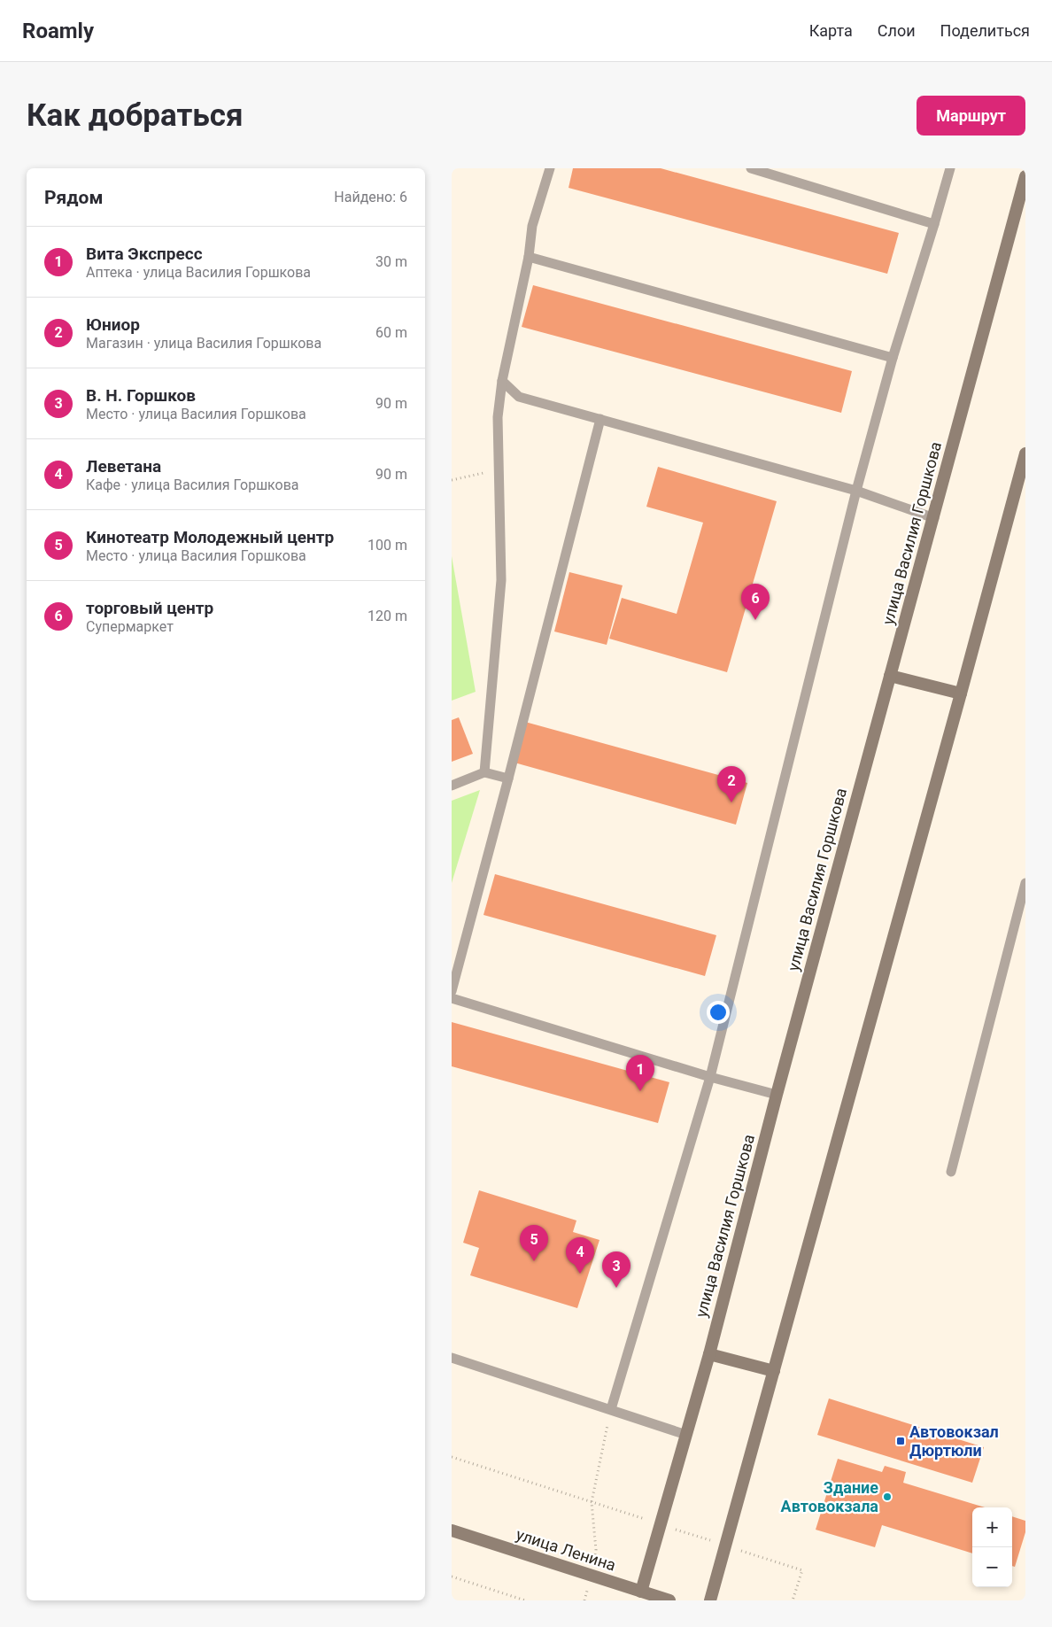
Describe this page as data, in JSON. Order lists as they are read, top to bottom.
{
  "streets": {
    "main road": ["улица Василия Горшкова", "улица Ленина"]
  },
  "crossings": [
    ["улица Василия Горшкова", "улица Ленина"]
  ],
  "places": {
    "transit": ["Автовокзал Дюртюли"],
    "other": ["Здание Автовокзала"]
  },
  "page": {
    "header": "Roamly",
    "nav": ["Карта", "Слои", "Поделиться"],
    "buttons": "Маршрут",
    "title": "Как добраться",
    "heading": ["Рядом", "Найдено: 6"],
    "list": [
      {
        "mark": "1",
        "name": "Вита Экспресс",
        "note": "Аптека · улица Василия Горшкова",
        "value": "30 m"
      },
      {
        "mark": "2",
        "name": "Юниор",
        "note": "Магазин · улица Василия Горшкова",
        "value": "60 m"
      },
      {
        "mark": "3",
        "name": "В. Н. Горшков",
        "note": "Место · улица Василия Горшкова",
        "value": "90 m"
      },
      {
        "mark": "4",
        "name": "Леветана",
        "note": "Кафе · улица Василия Горшкова",
        "value": "90 m"
      },
      {
        "mark": "5",
        "name": "Кинотеатр Молодежный центр",
        "note": "Место · улица Василия Горшкова",
        "value": "100 m"
      },
      {
        "mark": "6",
        "name": "торговый центр",
        "note": "Супермаркет",
        "value": "120 m"
      }
    ],
    "pins": [
      "6",
      "2",
      "1",
      "5",
      "4",
      "3"
    ],
    "map_buttons": ["+", "−"]
  }
}
